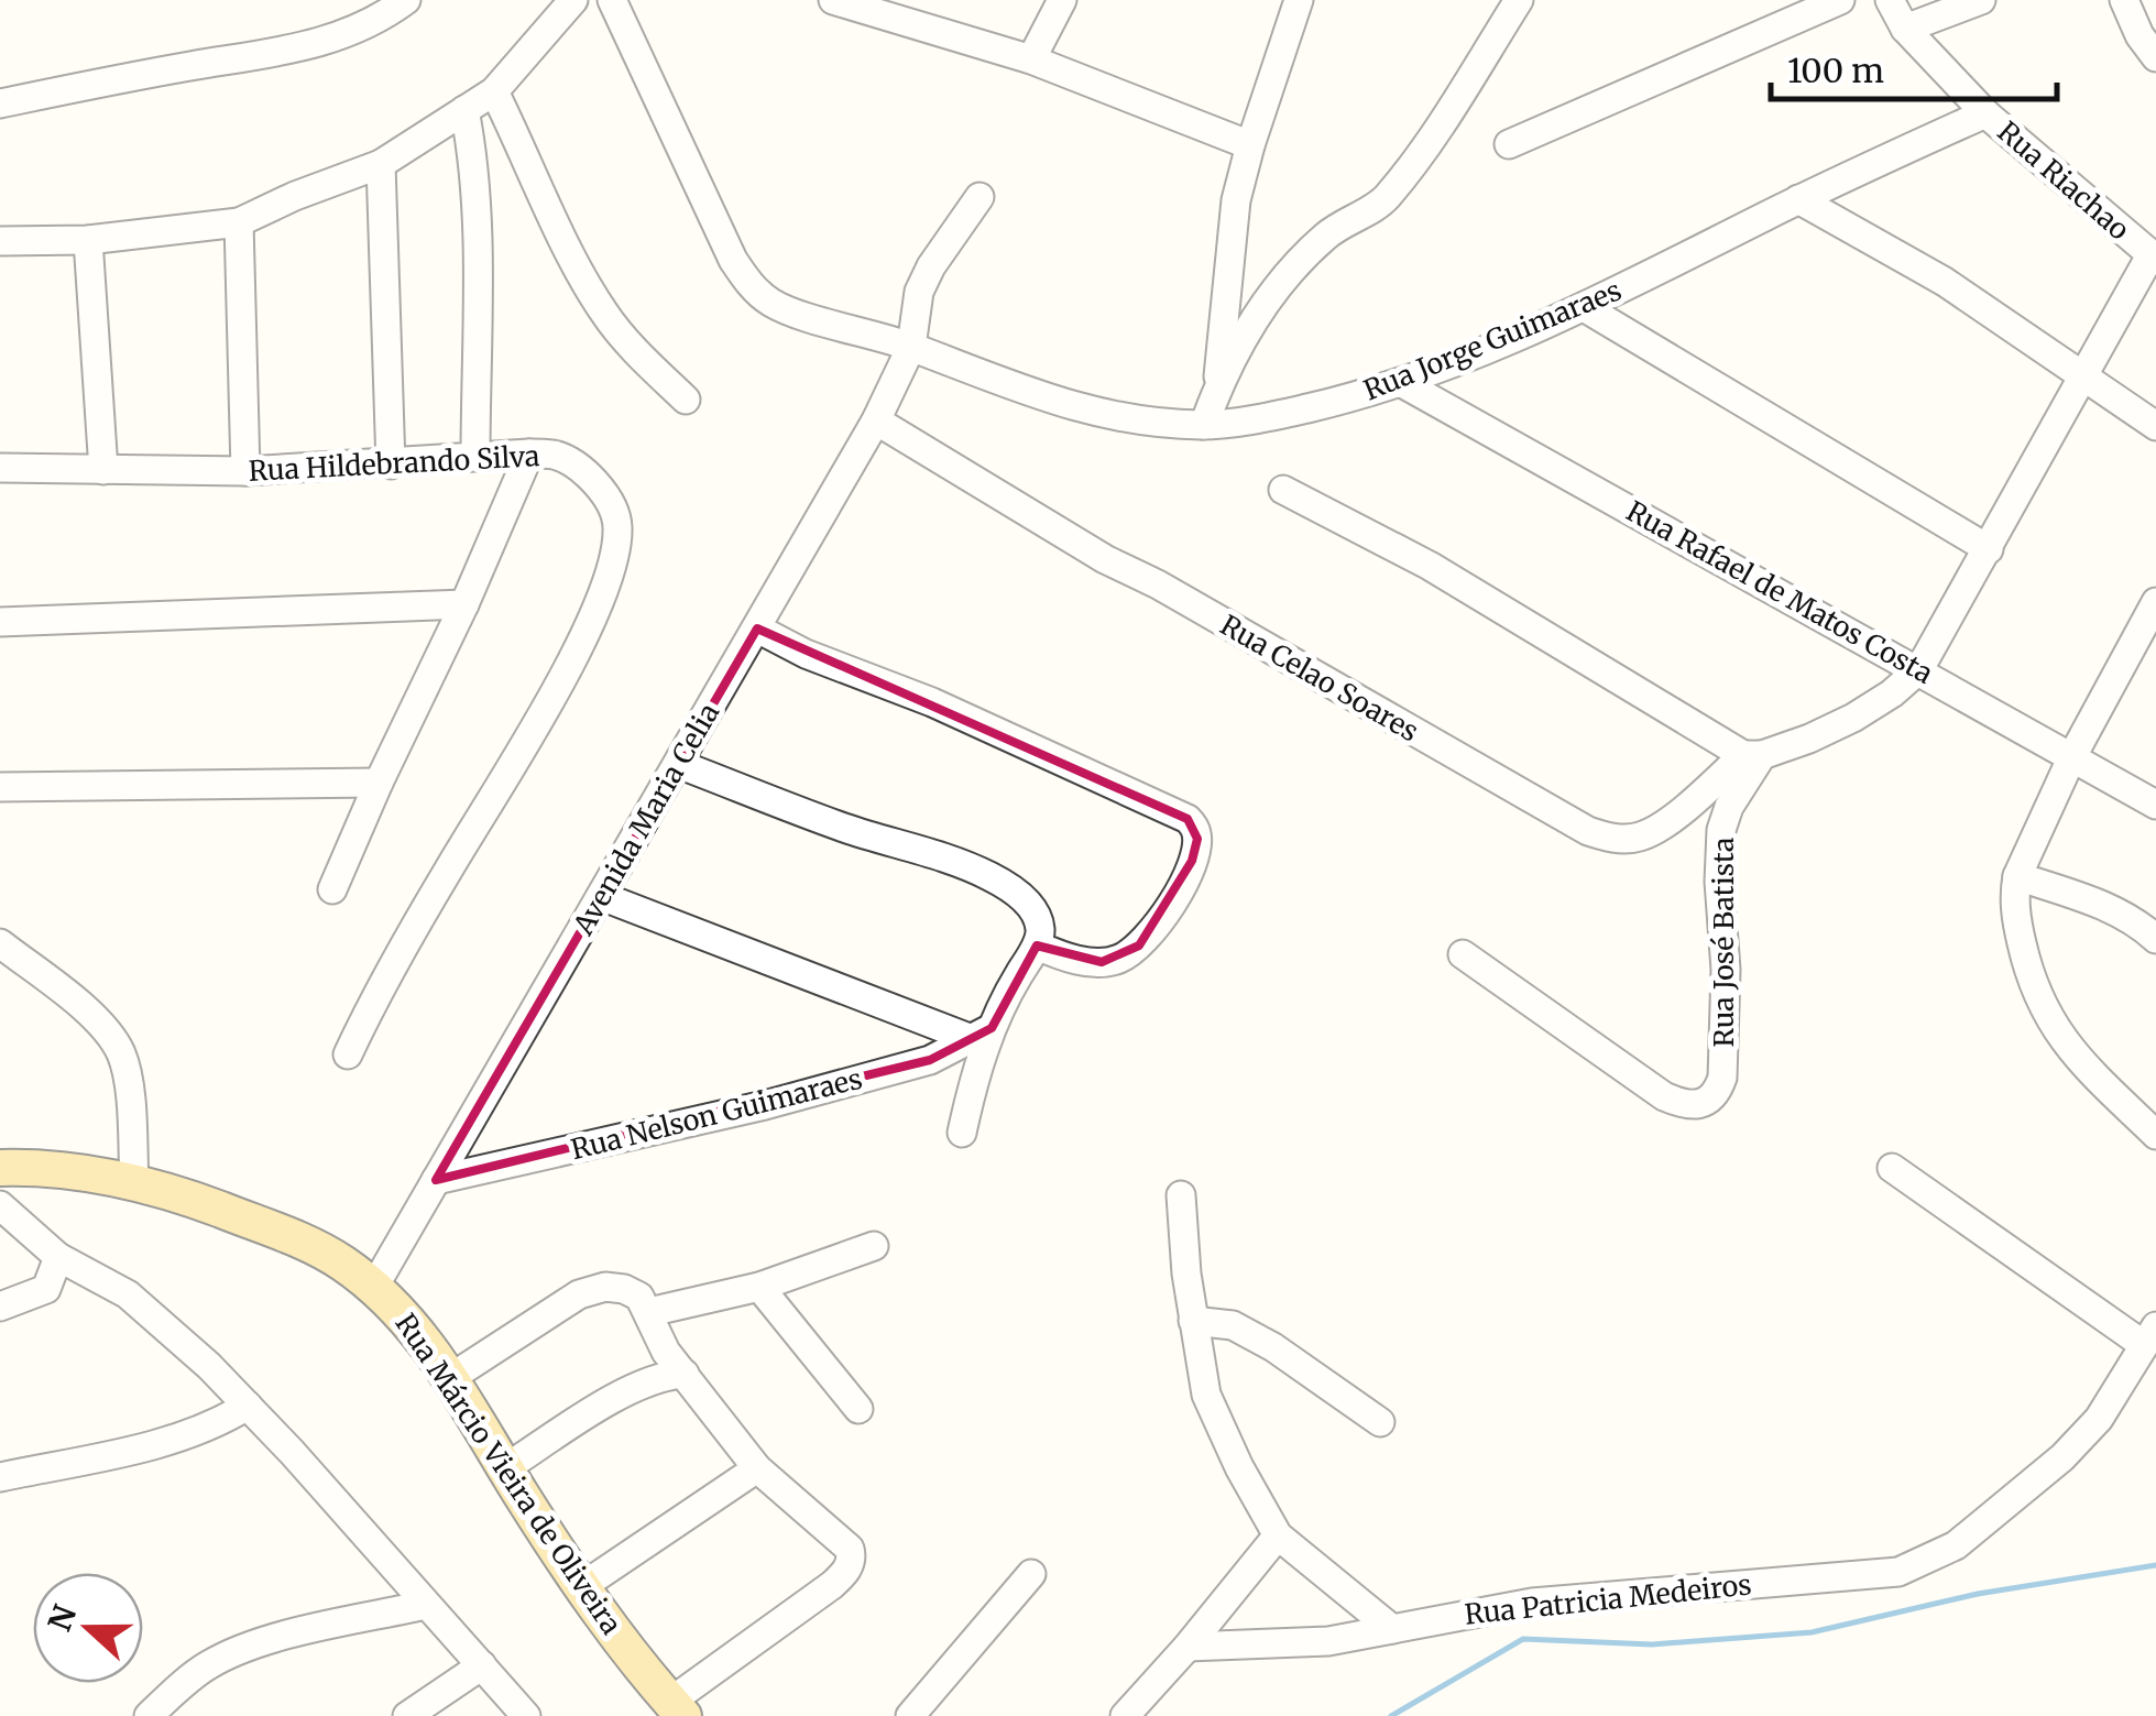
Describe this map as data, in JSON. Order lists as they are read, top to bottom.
{
  "streets": {
    "main road": ["Rua Márcio Vieira de Oliveira"],
    "street": [
      "Rua Riachao",
      "Rua Jorge Guimaraes",
      "Rua Hildebrando Silva",
      "Rua Rafael de Matos Costa",
      "Rua Celao Soares",
      "Avenida Maria Celia",
      "Rua José Batista",
      "Rua Nelson Guimaraes",
      "Rua Patricia Medeiros"
    ]
  },
  "crossings": [
    ["Rua Riachao", "Rua Jorge Guimaraes"],
    ["Rua Jorge Guimaraes", "Rua Rafael de Matos Costa"],
    ["Rua Jorge Guimaraes", "Avenida Maria Celia"],
    ["Rua Celao Soares", "Avenida Maria Celia"],
    ["Rua Celao Soares", "Rua José Batista"],
    ["Avenida Maria Celia", "Rua Nelson Guimaraes"],
    ["Avenida Maria Celia", "Rua Márcio Vieira de Oliveira"]
  ],
  "scale_bar": "100 m",
  "north": "left"
}
